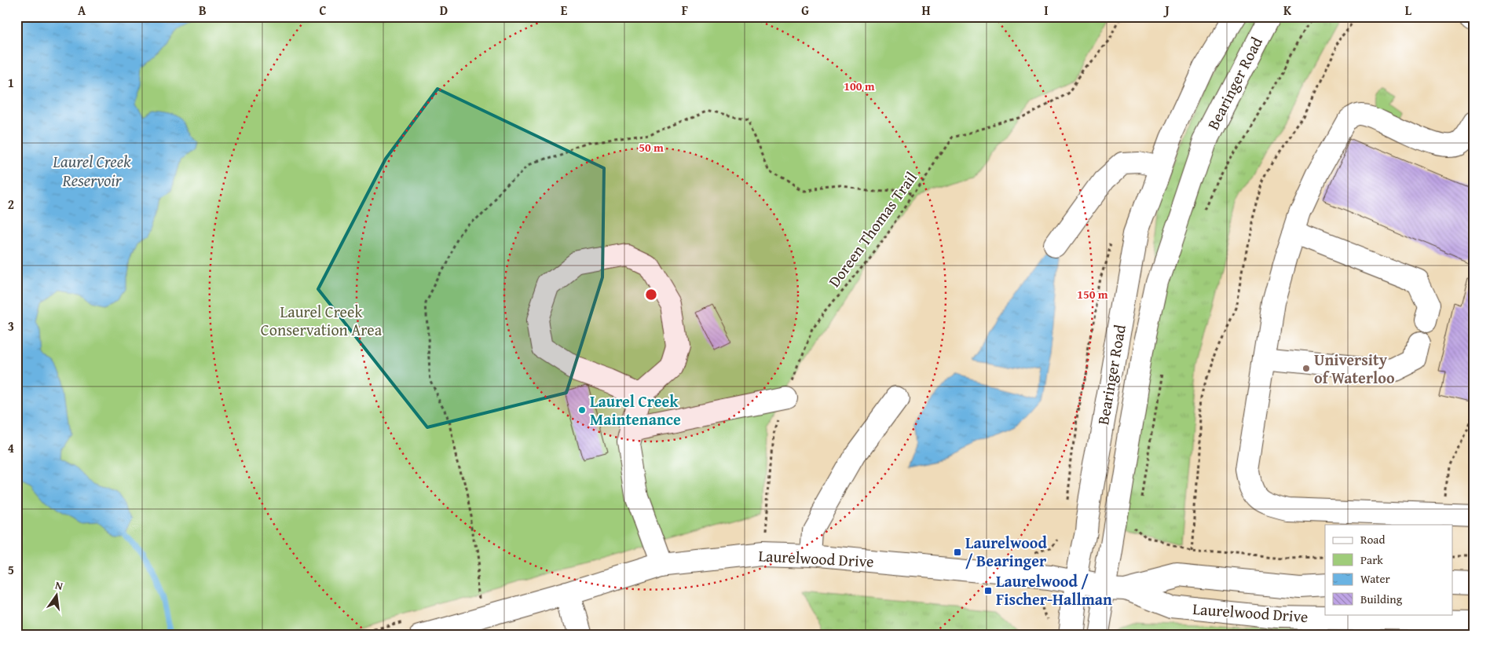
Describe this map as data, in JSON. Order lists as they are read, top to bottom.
{
  "streets": {
    "street": ["Bearinger Road", "Laurelwood Drive"],
    "path": ["Doreen Thomas Trail"]
  },
  "crossings": [
    ["Bearinger Road", "Laurelwood Drive"]
  ],
  "water": ["Laurel Creek Reservoir"],
  "parks": ["Laurel Creek Conservation Area"],
  "places": {
    "other": ["University of Waterloo", "Laurel Creek Maintenance"],
    "transit": ["Laurelwood / Bearinger", "Laurelwood / Fischer-Hallman"]
  },
  "legend": [
    "Road",
    "Park",
    "Water",
    "Building"
  ],
  "north": "top",
  "grid": {
    "columns": [
      "A",
      "B",
      "C",
      "D",
      "E",
      "F",
      "G",
      "H",
      "I",
      "J",
      "K",
      "L"
    ],
    "rows": [
      "1",
      "2",
      "3",
      "4",
      "5"
    ]
  },
  "rings": ["100 m", "50 m", "150 m"]
}
